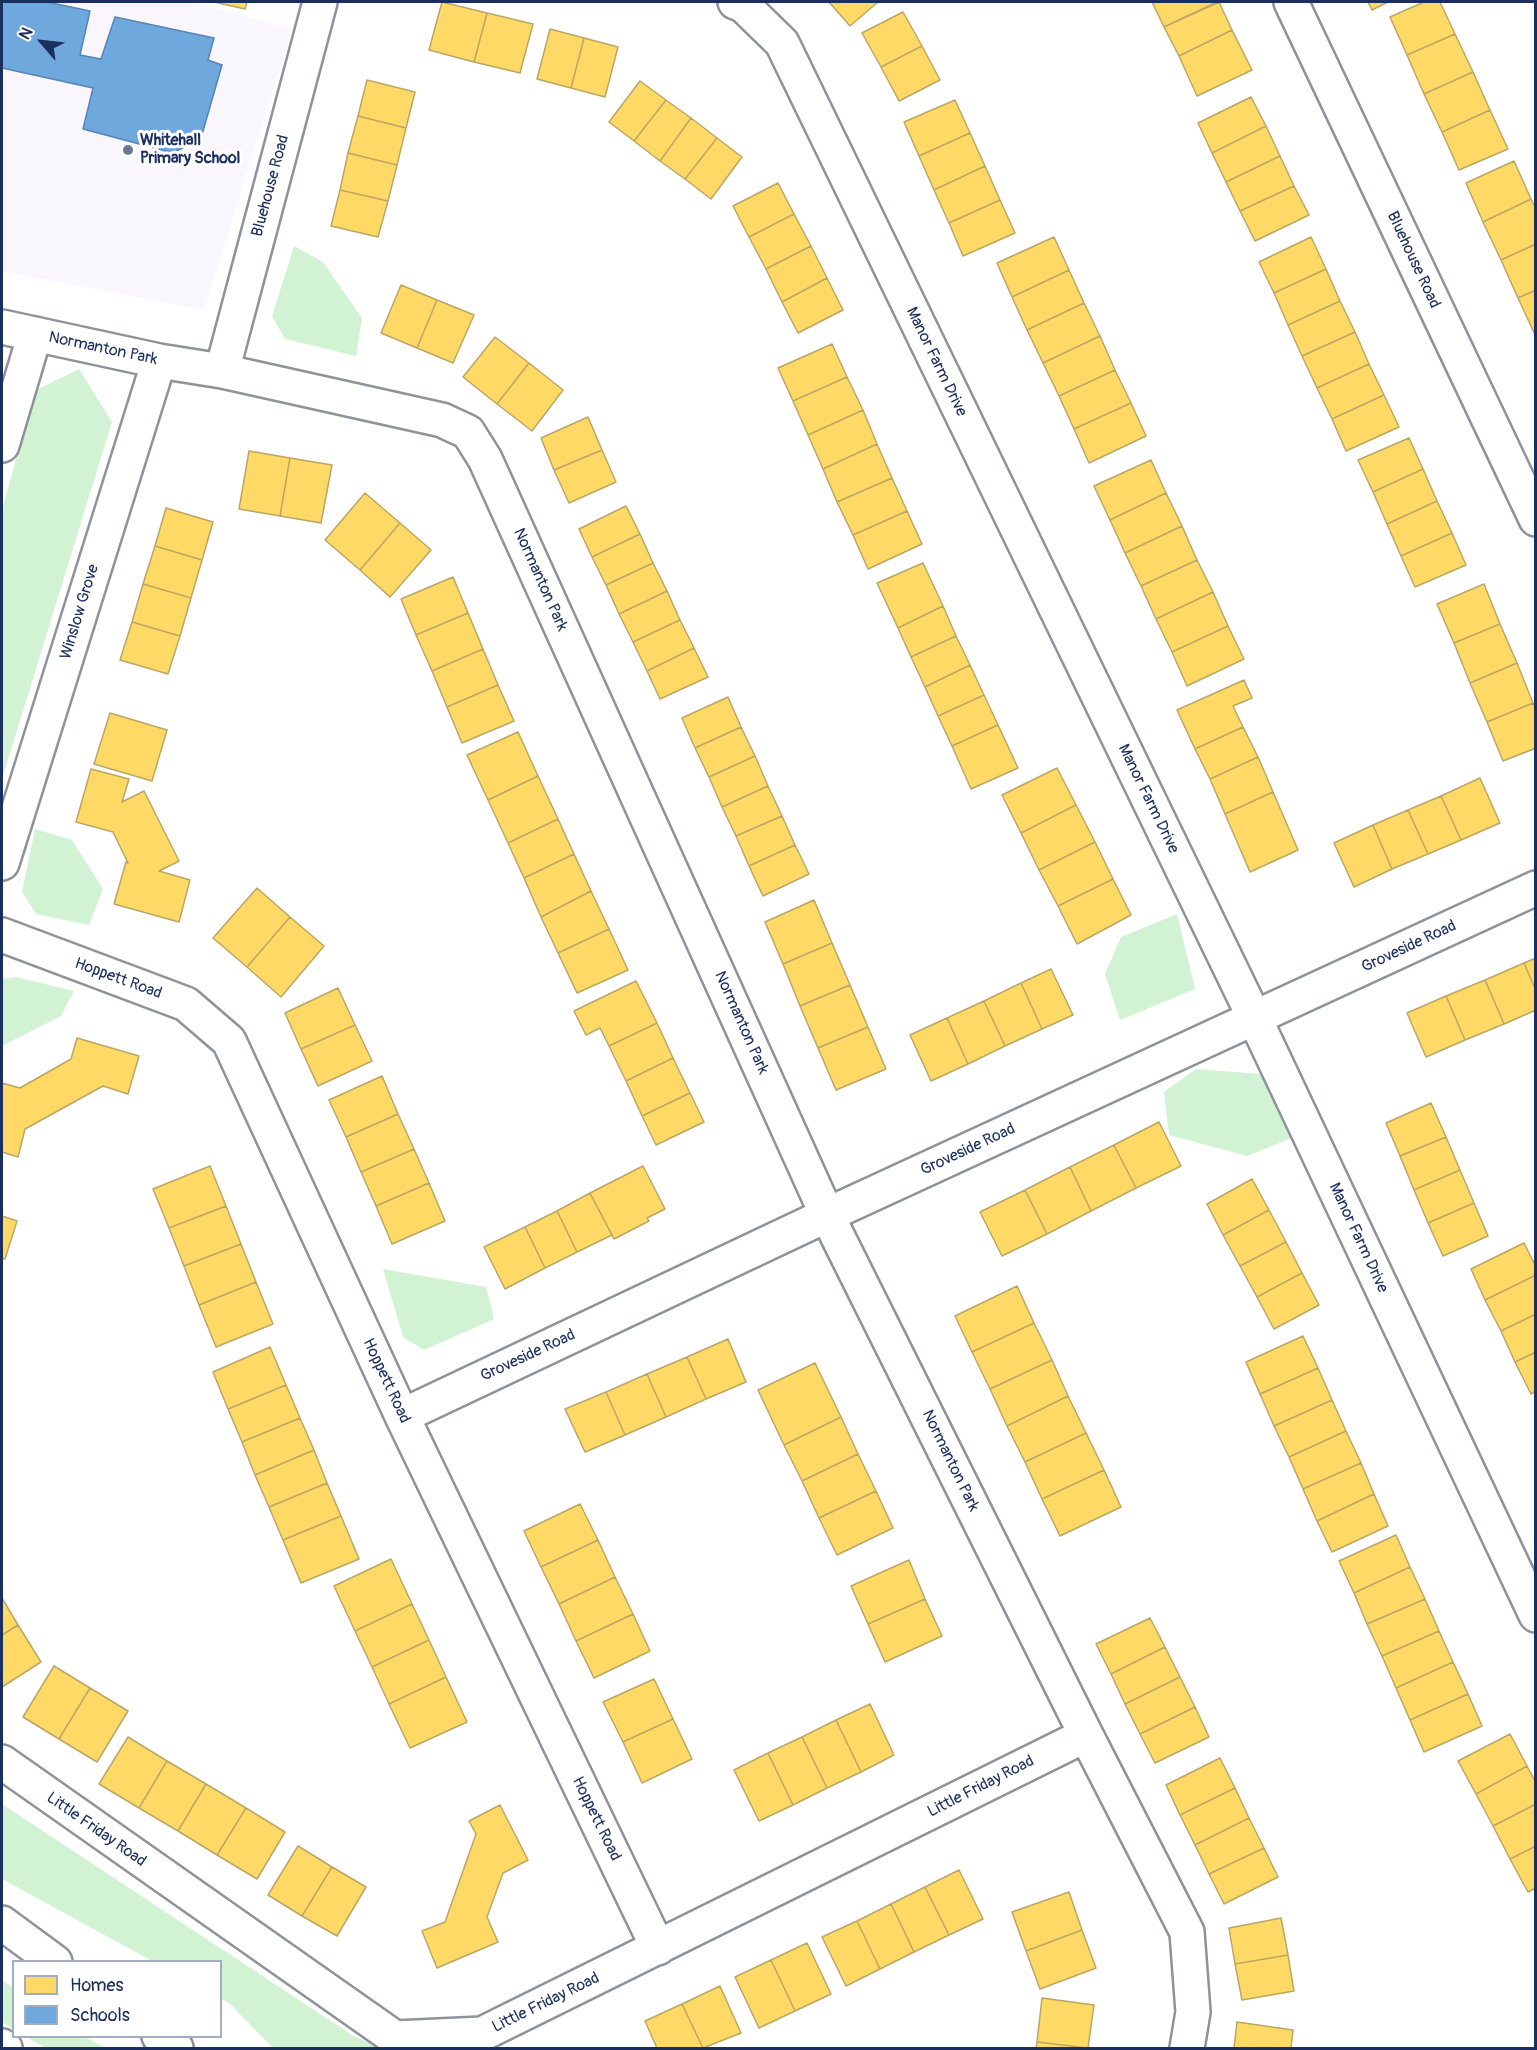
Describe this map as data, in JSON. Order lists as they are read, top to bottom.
{
  "streets": {
    "street": [
      "Bluehouse Road",
      "Normanton Park",
      "Manor Farm Drive",
      "Winslow Grove",
      "Groveside Road",
      "Hoppett Road",
      "Little Friday Road"
    ]
  },
  "crossings": [
    ["Bluehouse Road", "Normanton Park"],
    ["Normanton Park", "Winslow Grove"],
    ["Normanton Park", "Groveside Road"],
    ["Normanton Park", "Little Friday Road"],
    ["Manor Farm Drive", "Groveside Road"],
    ["Groveside Road", "Hoppett Road"],
    ["Hoppett Road", "Little Friday Road"]
  ],
  "places": ["Whitehall Primary School"],
  "legend": ["Homes", "Schools"],
  "north": "top left"
}
